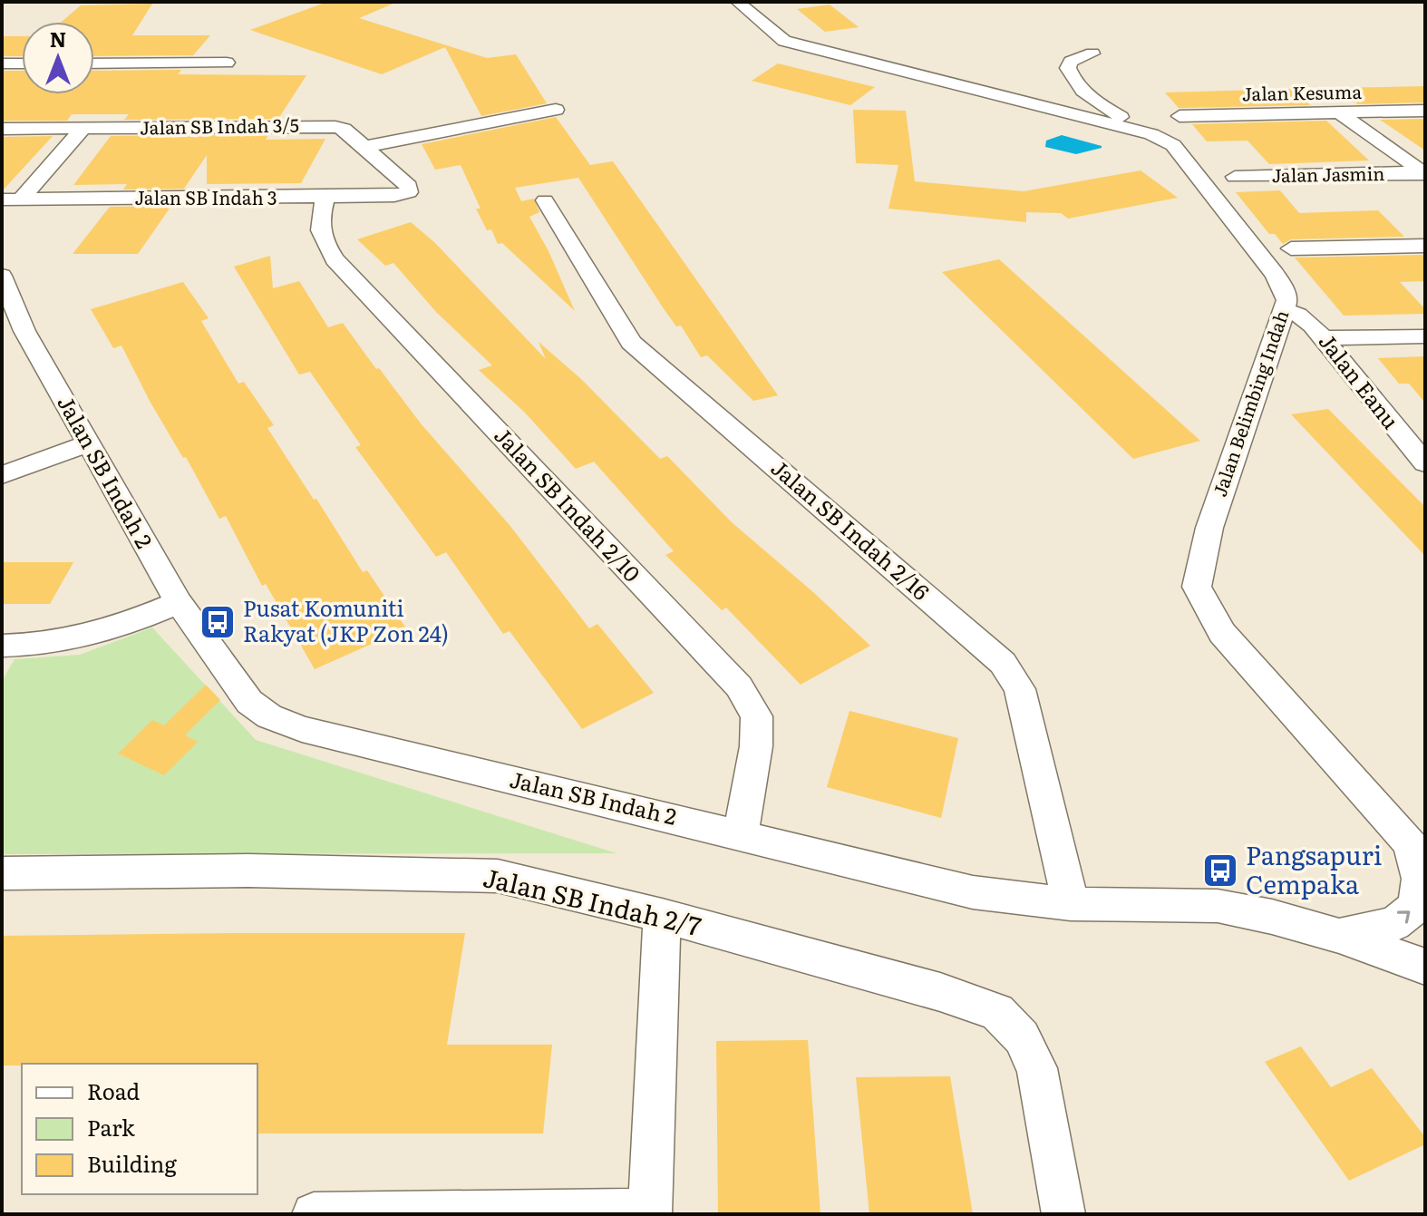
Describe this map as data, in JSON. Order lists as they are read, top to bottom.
{
  "streets": {
    "street": [
      "Jalan Kesuma",
      "Jalan SB Indah 3/5",
      "Jalan Jasmin",
      "Jalan SB Indah 3",
      "Jalan Eanu",
      "Jalan Belimbing Indah",
      "Jalan SB Indah 2",
      "Jalan SB Indah 2/10",
      "Jalan SB Indah 2/16",
      "Jalan SB Indah 2/7"
    ]
  },
  "crossings": [
    ["Jalan SB Indah 3/5", "Jalan SB Indah 3"],
    ["Jalan SB Indah 3", "Jalan SB Indah 2/10"],
    ["Jalan Eanu", "Jalan Belimbing Indah"],
    ["Jalan SB Indah 2", "Jalan SB Indah 2/10"],
    ["Jalan SB Indah 2", "Jalan SB Indah 2/16"]
  ],
  "places": {
    "bus stop": ["Pusat Komuniti Rakyat (JKP Zon 24)", "Pangsapuri Cempaka"]
  },
  "legend": ["Road", "Park", "Building"],
  "north": "top"
}
